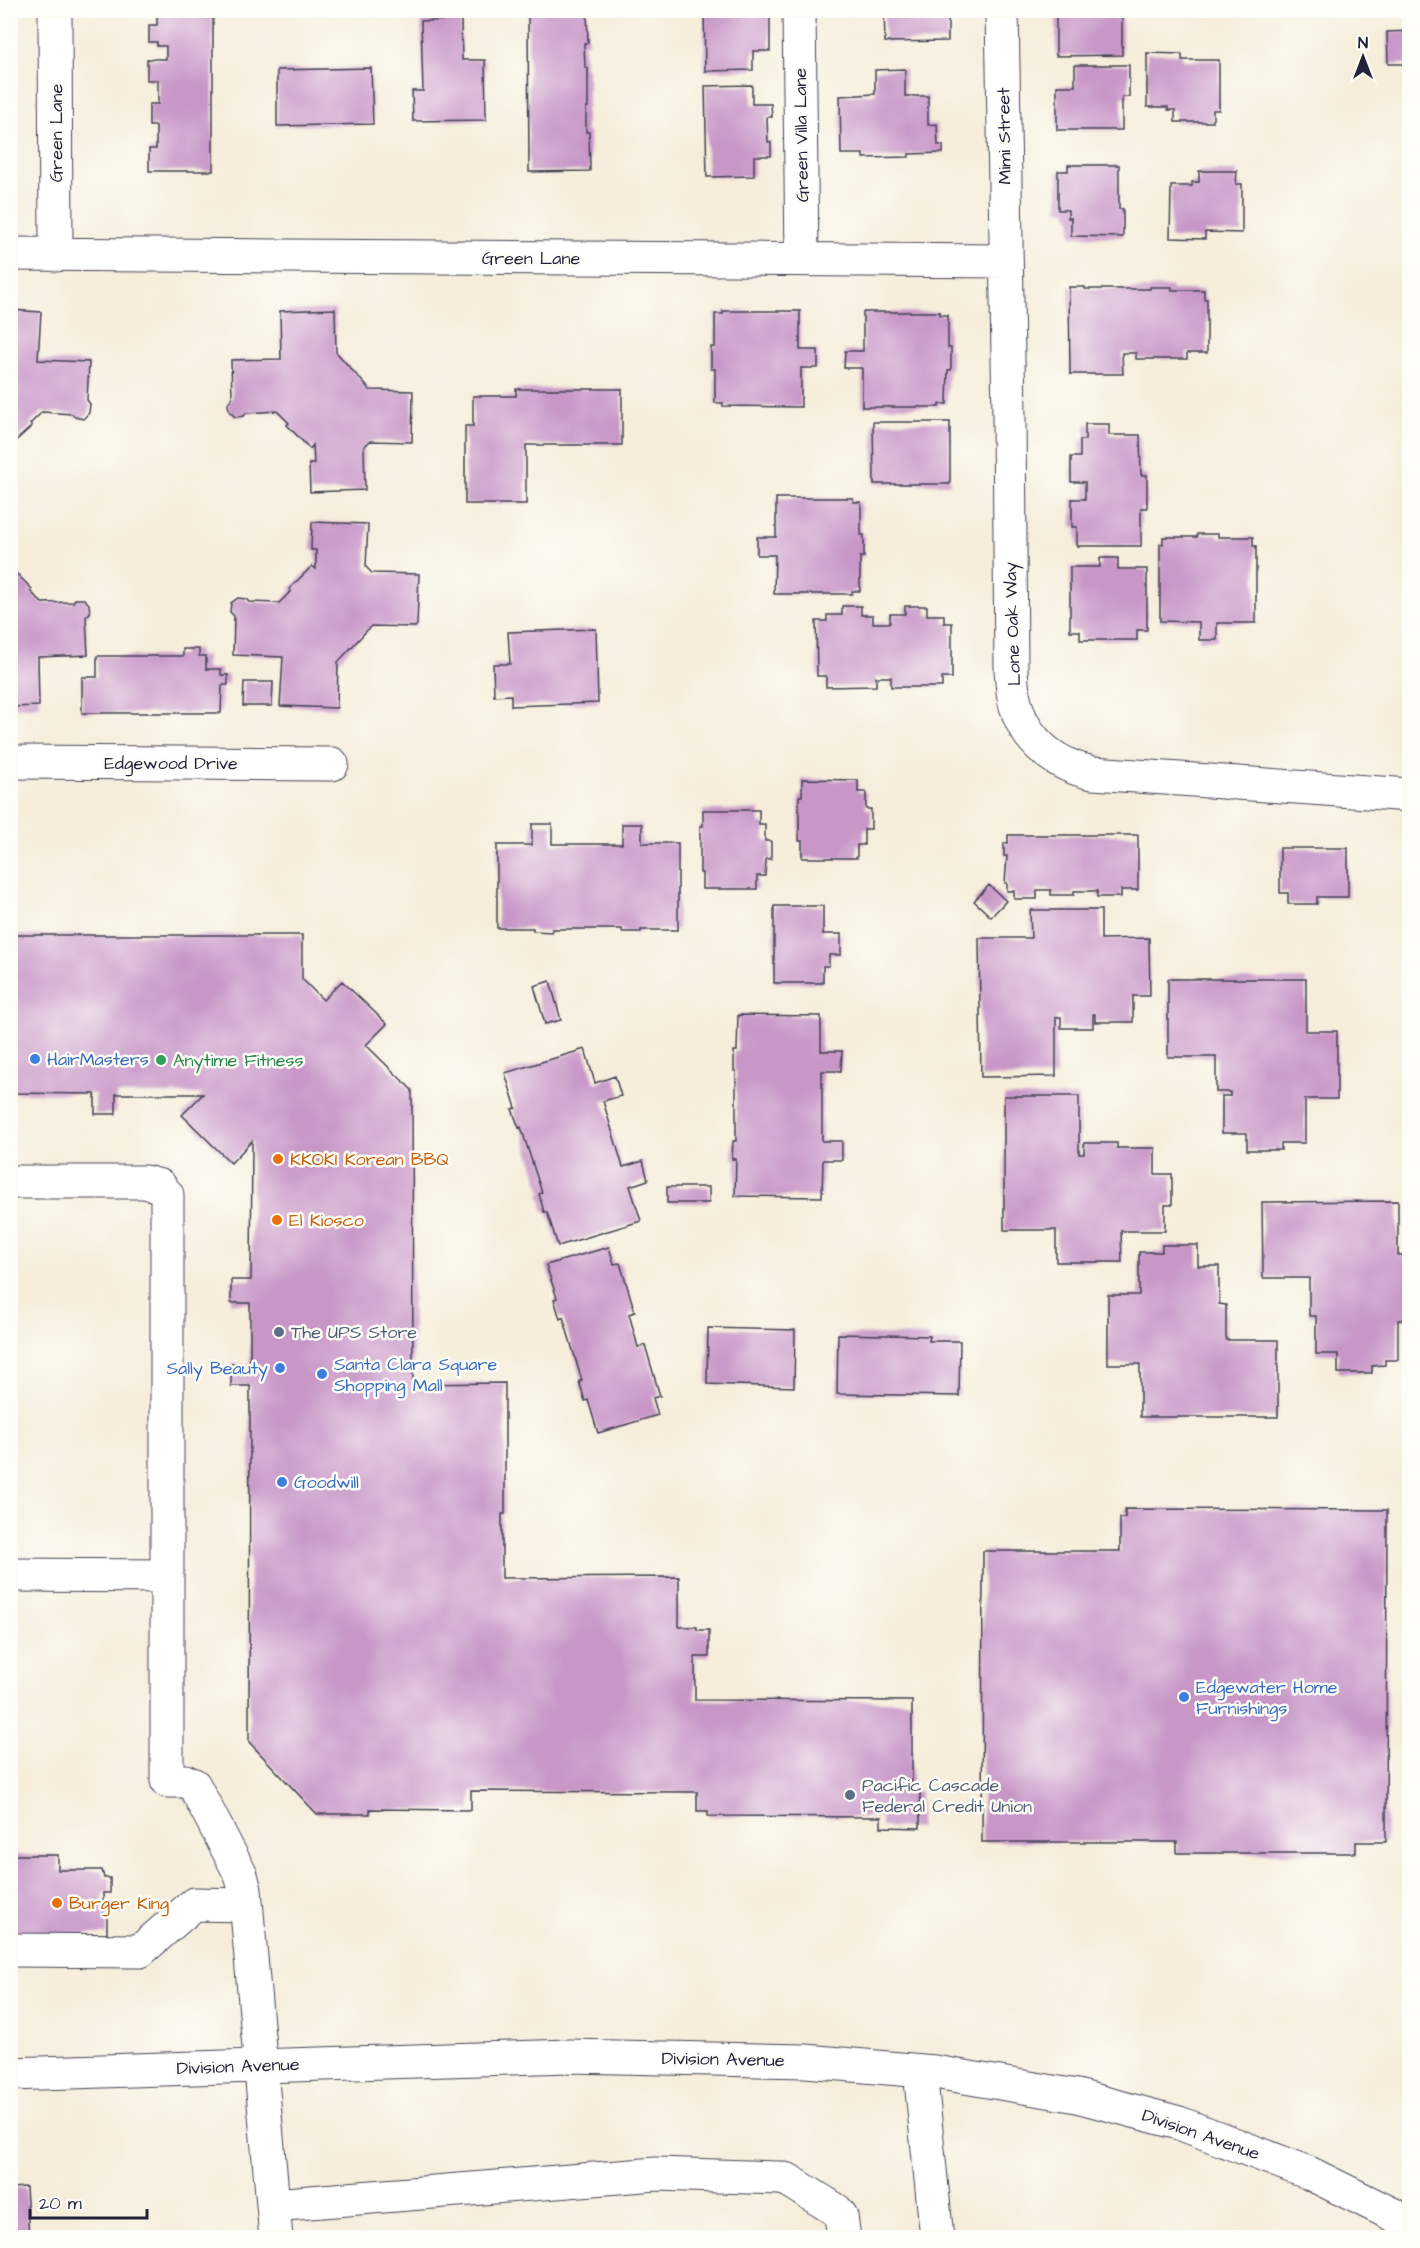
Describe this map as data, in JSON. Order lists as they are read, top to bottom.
{
  "streets": {
    "street": [
      "Green Lane",
      "Green Villa Lane",
      "Mimi Street",
      "Lone Oak Way",
      "Edgewood Drive",
      "Division Avenue"
    ]
  },
  "crossings": [
    ["Green Lane", "Green Villa Lane"],
    ["Green Lane", "Mimi Street"],
    ["Green Lane", "Lone Oak Way"],
    ["Mimi Street", "Lone Oak Way"]
  ],
  "places": [
    "HairMasters",
    "Anytime Fitness",
    "KKOKI Korean BBQ",
    "El Kiosco",
    "The UPS Store",
    "Sally Beauty",
    "Santa Clara Square Shopping Mall",
    "Goodwill",
    "Edgewater Home Furnishings",
    "Pacific Cascade Federal Credit Union",
    "Burger King"
  ],
  "scale_bar": "20 m",
  "north": "top"
}
